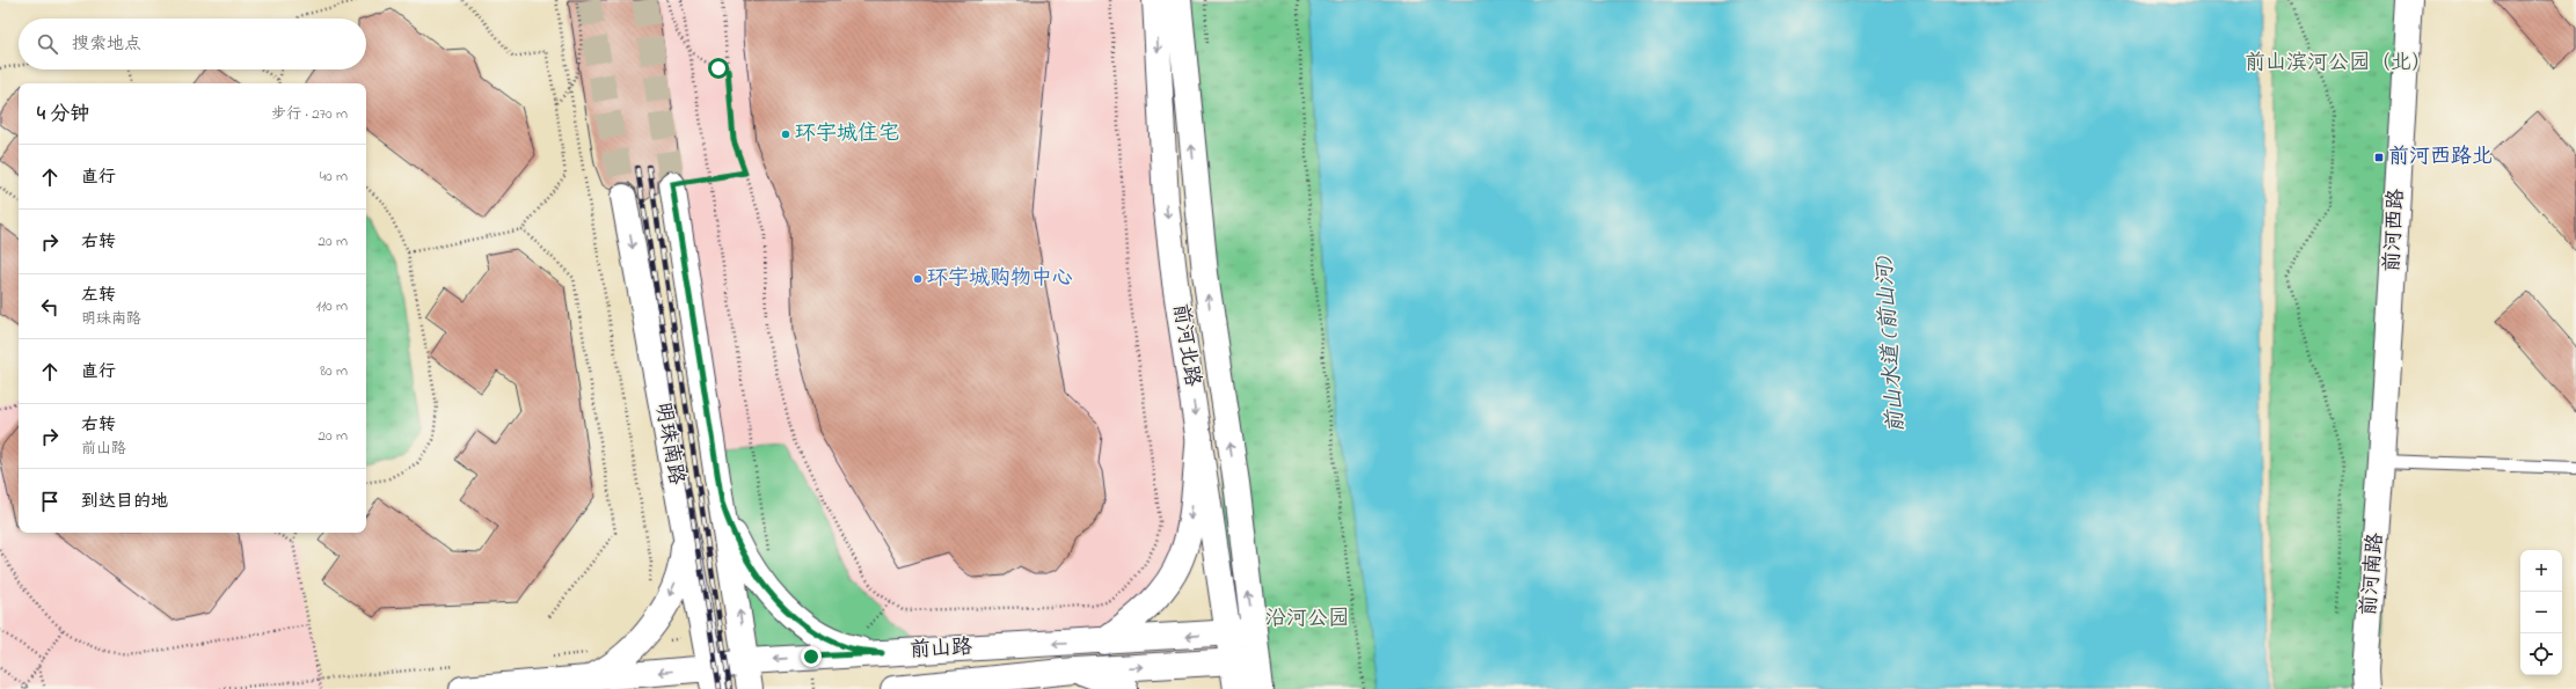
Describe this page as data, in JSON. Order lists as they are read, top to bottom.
{
  "streets": {
    "main road": [
      "前河西路",
      "前河北路",
      "明珠南路",
      "前河南路",
      "前山路"
    ]
  },
  "crossings": [
    ["前河西路", "前河南路"],
    ["前河北路", "前山路"],
    ["明珠南路", "前山路"]
  ],
  "water": ["前山水道 (前山河)"],
  "parks": ["前山滨河公园（北）", "沿河公园"],
  "places": {
    "other": ["环宇城住宅", "环宇城购物中心"],
    "transit": ["前河西路北"]
  },
  "page": {
    "search": "搜索地点",
    "heading": ["4 分钟", "步行 · 270 m"],
    "list": [
      ["直行", "40 m"],
      ["右转", "20 m"],
      ["左转", "明珠南路", "110 m"],
      ["直行", "80 m"],
      ["右转", "前山路", "20 m"],
      "到达目的地"
    ],
    "map_buttons": ["+", "−"]
  }
}
